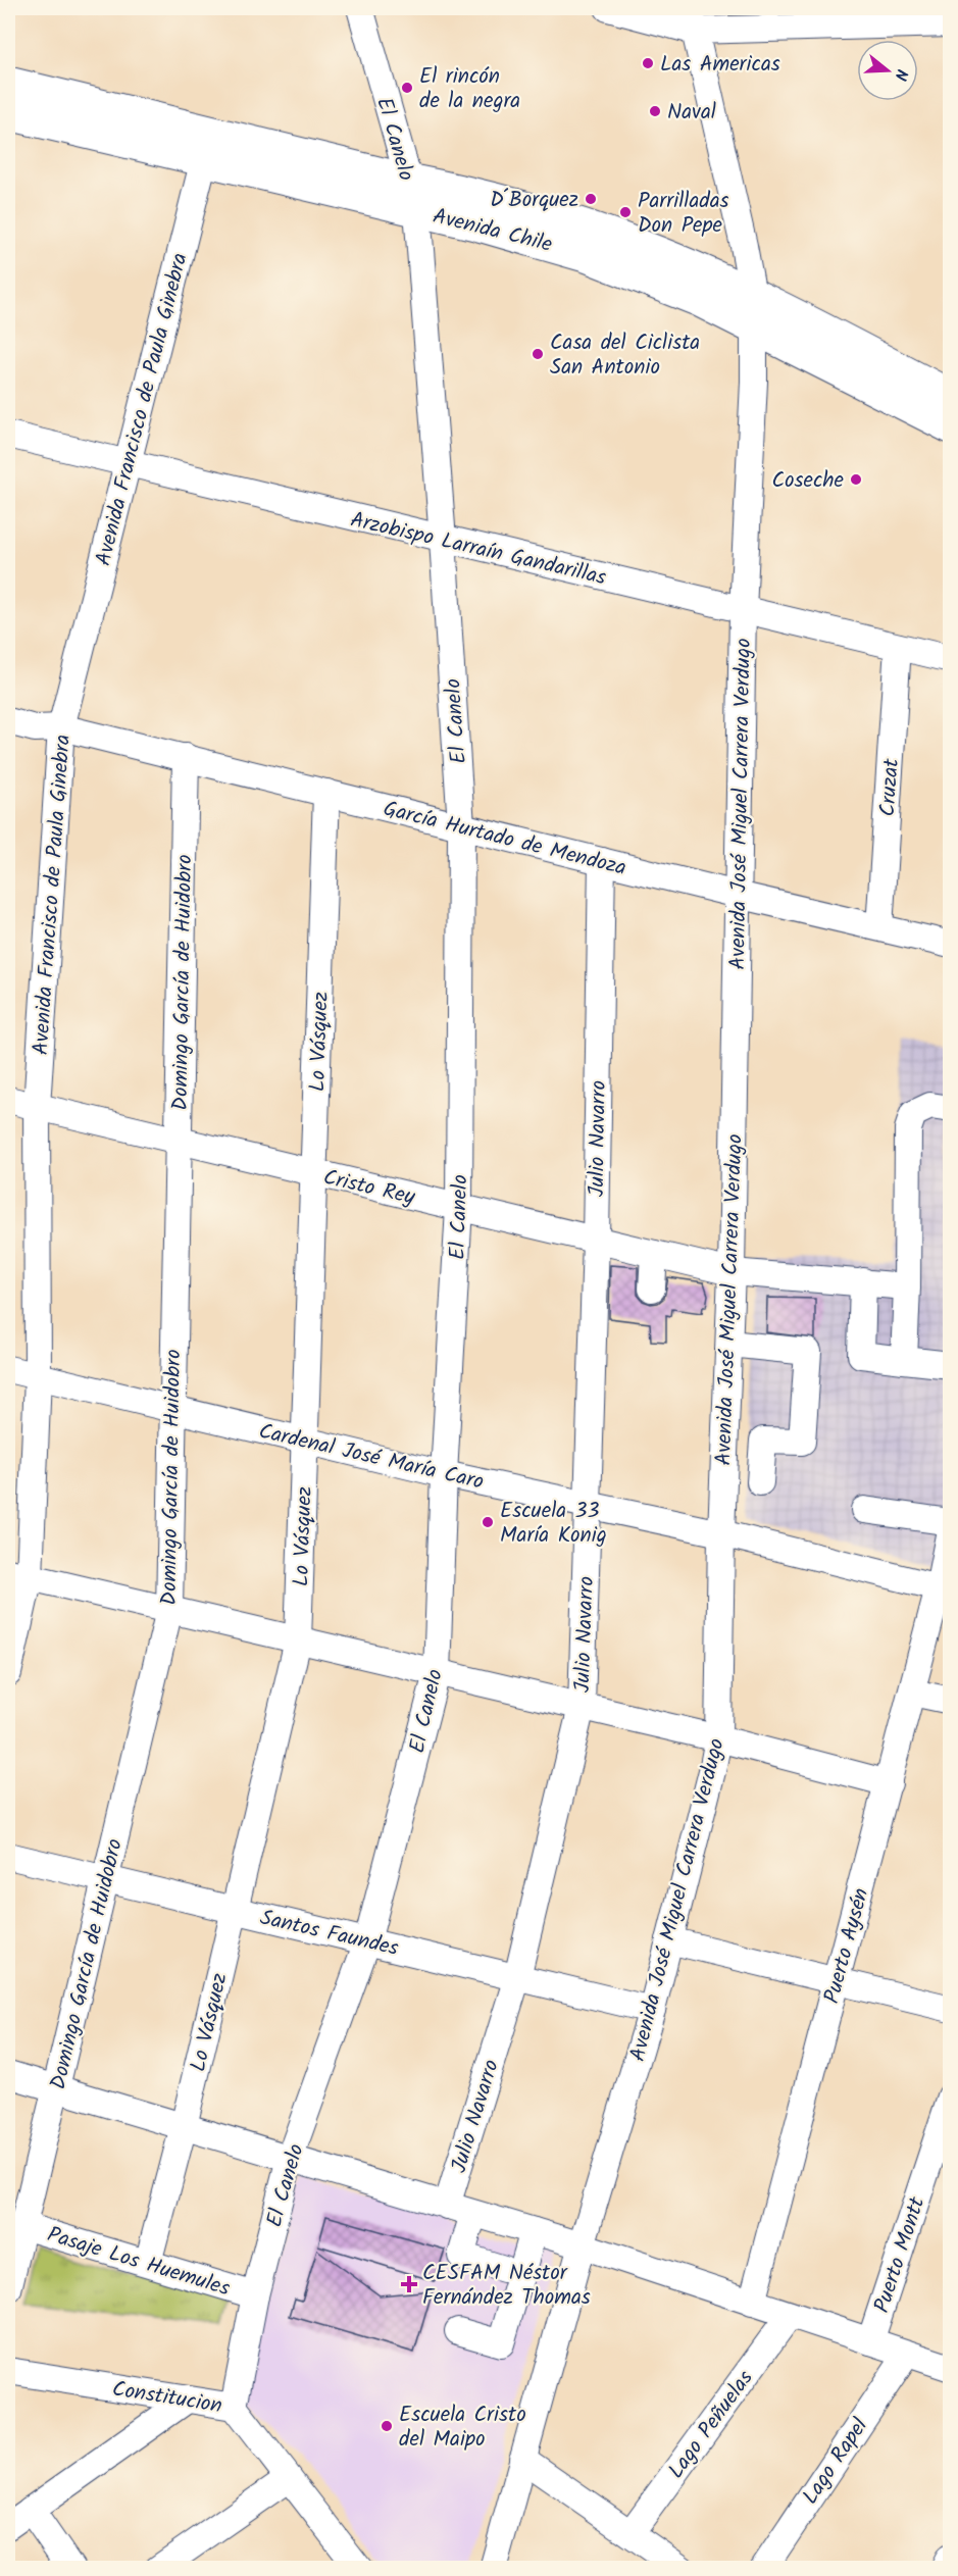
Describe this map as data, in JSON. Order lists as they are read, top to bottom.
{
  "streets": {
    "highway": ["Avenida Chile"],
    "street": [
      "El Canelo",
      "Avenida Francisco de Paula Ginebra",
      "Arzobispo Larraín Gandarillas",
      "Cruzat",
      "Avenida José Miguel Carrera Verdugo",
      "García Hurtado de Mendoza",
      "Domingo García de Huidobro",
      "Lo Vásquez",
      "Julio Navarro",
      "Cristo Rey",
      "Cardenal José María Caro",
      "Santos Faundes",
      "Puerto Aysén",
      "Puerto Montt",
      "Pasaje Los Huemules",
      "Constitucion",
      "Lago Peñuelas",
      "Lago Rapel"
    ]
  },
  "crossings": [
    ["El Canelo", "Avenida Chile"],
    ["El Canelo", "Arzobispo Larraín Gandarillas"],
    ["El Canelo", "García Hurtado de Mendoza"],
    ["El Canelo", "Cristo Rey"],
    ["El Canelo", "Cardenal José María Caro"],
    ["El Canelo", "Santos Faundes"],
    ["El Canelo", "Pasaje Los Huemules"],
    ["El Canelo", "Constitucion"],
    ["Avenida Chile", "Avenida Francisco de Paula Ginebra"],
    ["Avenida Chile", "Avenida José Miguel Carrera Verdugo"],
    ["Avenida Francisco de Paula Ginebra", "Arzobispo Larraín Gandarillas"],
    ["Avenida Francisco de Paula Ginebra", "García Hurtado de Mendoza"],
    ["Avenida Francisco de Paula Ginebra", "Cristo Rey"],
    ["Avenida Francisco de Paula Ginebra", "Cardenal José María Caro"],
    ["Arzobispo Larraín Gandarillas", "Cruzat"],
    ["Arzobispo Larraín Gandarillas", "Avenida José Miguel Carrera Verdugo"],
    ["Cruzat", "García Hurtado de Mendoza"],
    ["Avenida José Miguel Carrera Verdugo", "García Hurtado de Mendoza"],
    ["Avenida José Miguel Carrera Verdugo", "Cristo Rey"],
    ["Avenida José Miguel Carrera Verdugo", "Cardenal José María Caro"],
    ["Avenida José Miguel Carrera Verdugo", "Santos Faundes"],
    ["García Hurtado de Mendoza", "Domingo García de Huidobro"],
    ["García Hurtado de Mendoza", "Lo Vásquez"],
    ["García Hurtado de Mendoza", "Julio Navarro"],
    ["Domingo García de Huidobro", "Cristo Rey"],
    ["Domingo García de Huidobro", "Cardenal José María Caro"],
    ["Domingo García de Huidobro", "Santos Faundes"],
    ["Domingo García de Huidobro", "Pasaje Los Huemules"],
    ["Lo Vásquez", "Cristo Rey"],
    ["Lo Vásquez", "Cardenal José María Caro"],
    ["Lo Vásquez", "Santos Faundes"],
    ["Lo Vásquez", "Pasaje Los Huemules"],
    ["Julio Navarro", "Cristo Rey"],
    ["Julio Navarro", "Cardenal José María Caro"],
    ["Julio Navarro", "Santos Faundes"],
    ["Cardenal José María Caro", "Puerto Aysén"]
  ],
  "places": {
    "other": [
      "Las Americas",
      "El rincón de la negra",
      "Naval",
      "D´Borquez",
      "Parrilladas Don Pepe",
      "Casa del Ciclista San Antonio",
      "Coseche",
      "Escuela 33 María Konig",
      "Escuela Cristo del Maipo"
    ],
    "health": ["CESFAM Néstor Fernández Thomas"]
  },
  "north": "right"
}
